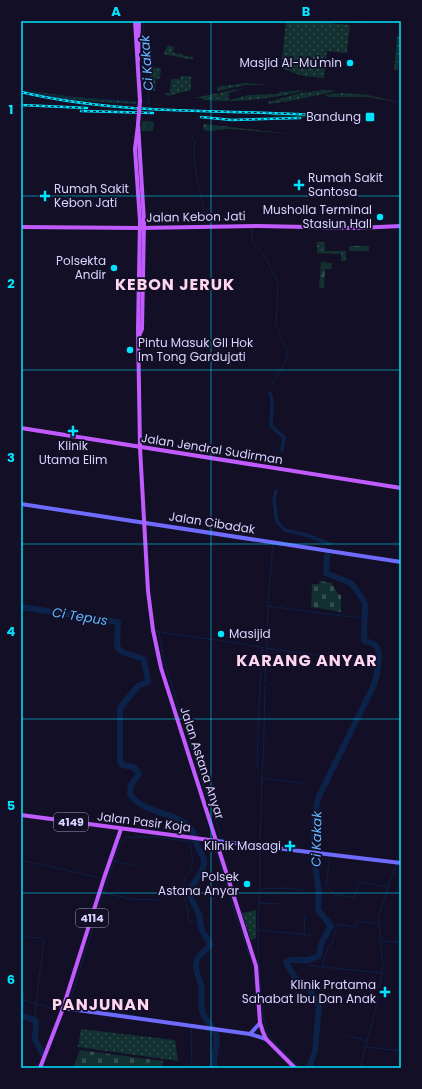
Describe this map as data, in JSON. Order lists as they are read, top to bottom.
{
  "streets": {
    "main road": [
      "Jalan Kebon Jati",
      "Jalan Jendral Sudirman",
      "Jalan Cibadak",
      "Jalan Astana Anyar",
      "4149",
      "Jalan Pasir Koja",
      "4114"
    ]
  },
  "crossings": [
    ["Jalan Kebon Jati", "Jalan Astana Anyar"],
    ["Jalan Jendral Sudirman", "Jalan Astana Anyar"],
    ["Jalan Cibadak", "Jalan Astana Anyar"],
    ["Jalan Astana Anyar", "Jalan Pasir Koja"],
    ["Jalan Pasir Koja", "4114"]
  ],
  "districts": ["KEBON JERUK", "KARANG ANYAR", "PANJUNAN"],
  "water": ["Ci Kakak", "Ci Tepus"],
  "places": {
    "other": [
      "Masjid Al-Mu'min",
      "Musholla Terminal Stasiun Hall",
      "Polsekta Andir",
      "Pintu Masuk GII Hok Im Tong Gardujati",
      "Masijid",
      "Polsek Astana Anyar"
    ],
    "transit": ["Bandung"],
    "health": [
      "Rumah Sakit Santosa",
      "Rumah Sakit Kebon Jati",
      "Klinik Utama Elim",
      "Klinik Masagi",
      "Klinik Pratama Sahabat Ibu Dan Anak"
    ]
  },
  "grid": {
    "columns": ["A", "B"],
    "rows": [
      "1",
      "2",
      "3",
      "4",
      "5",
      "6"
    ]
  }
}
